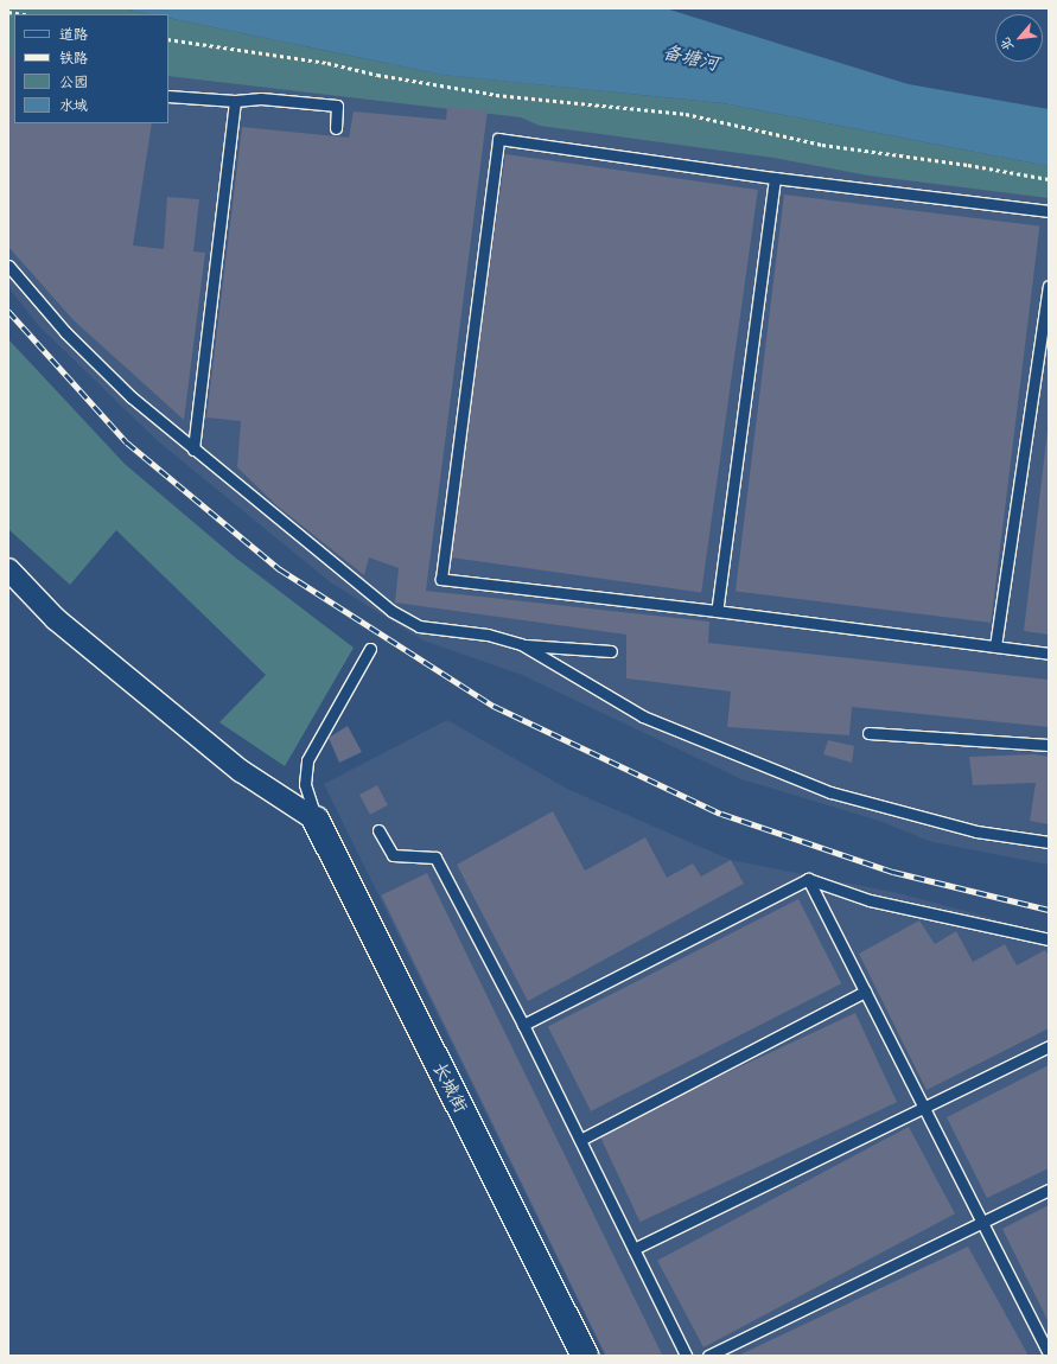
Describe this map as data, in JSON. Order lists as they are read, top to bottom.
{
  "streets": {
    "street": ["长城街"]
  },
  "water": ["备塘河"],
  "legend": [
    "道路",
    "铁路",
    "公园",
    "水域"
  ],
  "north": "bottom left"
}
